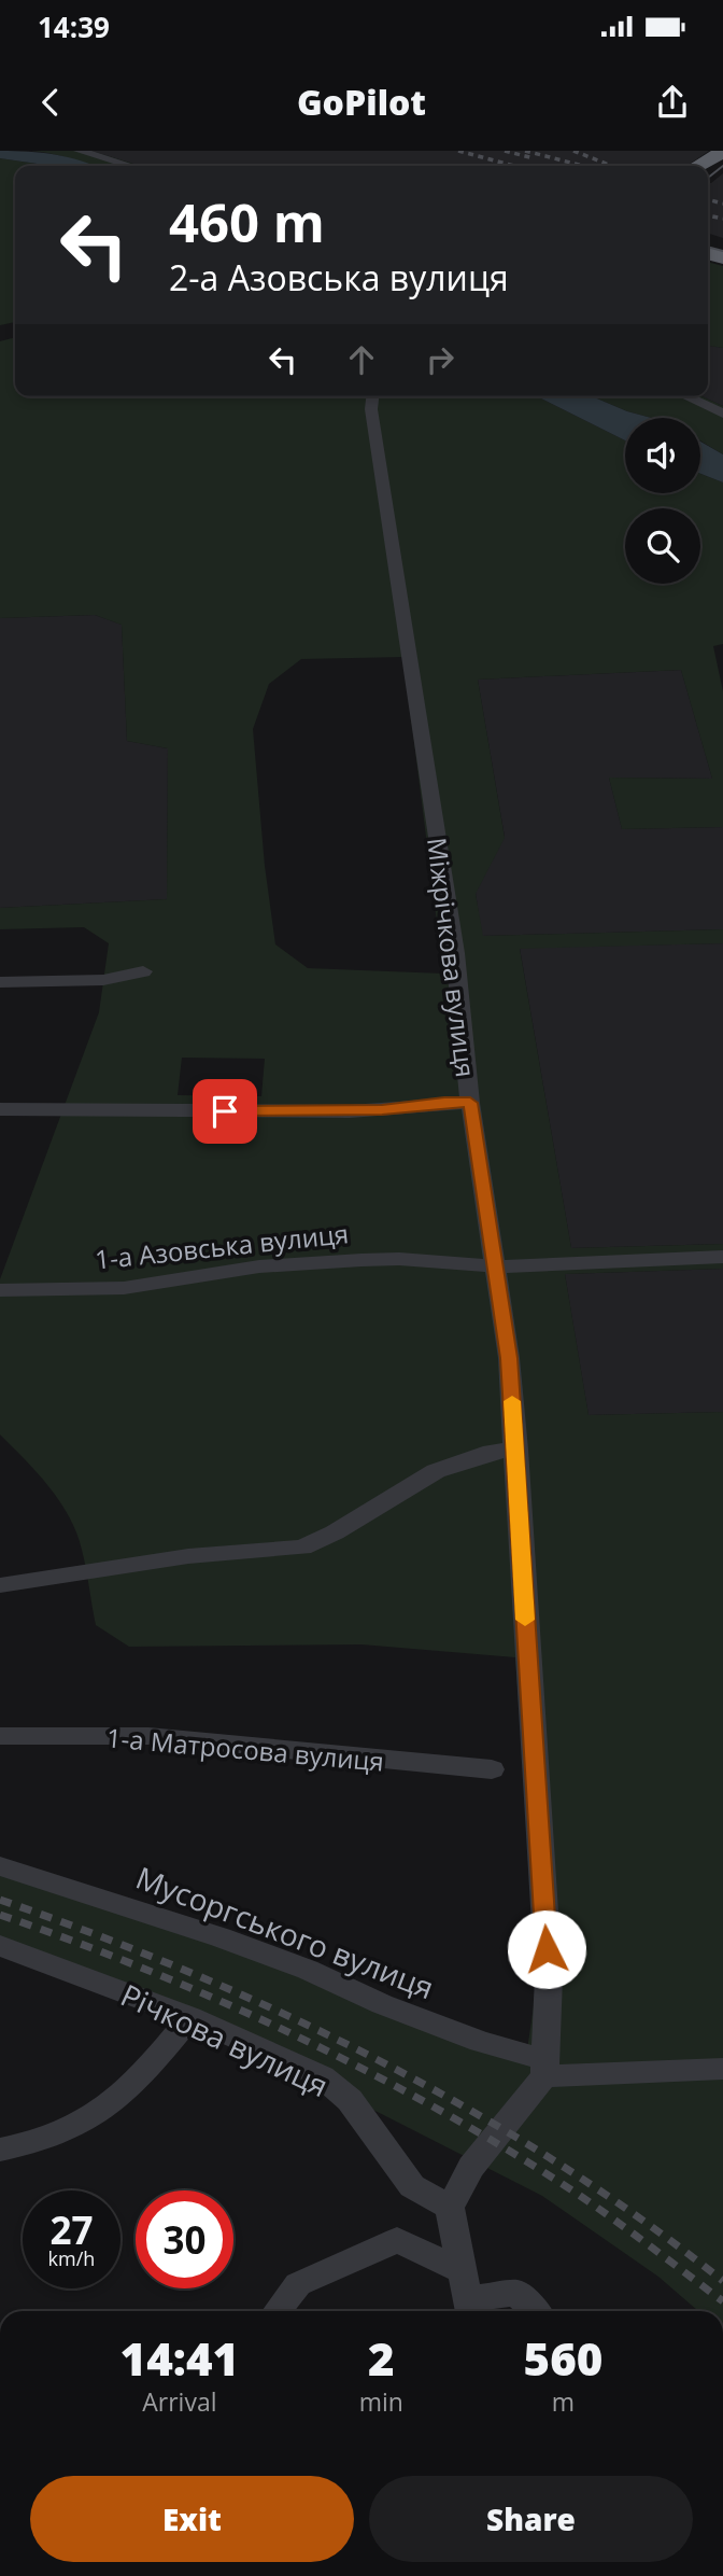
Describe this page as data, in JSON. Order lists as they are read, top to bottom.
{
  "streets": {
    "street": [
      "Міжрічкова вулиця",
      "1-а Азовська вулиця",
      "1-а Матросова вулиця",
      "Мусоргського вулиця",
      "Річкова вулиця"
    ]
  },
  "crossings": [
    ["Міжрічкова вулиця", "1-а Азовська вулиця"],
    ["Міжрічкова вулиця", "Мусоргського вулиця"]
  ],
  "page": {
    "status": "14:39",
    "header": "GoPilot",
    "turn": ["460 m", "2-а Азовська вулиця"],
    "speed": "27 km/h",
    "limit": "30",
    "eta": [
      "14:41",
      "Arrival",
      "2",
      "min",
      "560",
      "m"
    ],
    "buttons": ["Exit", "Share"]
  }
}
